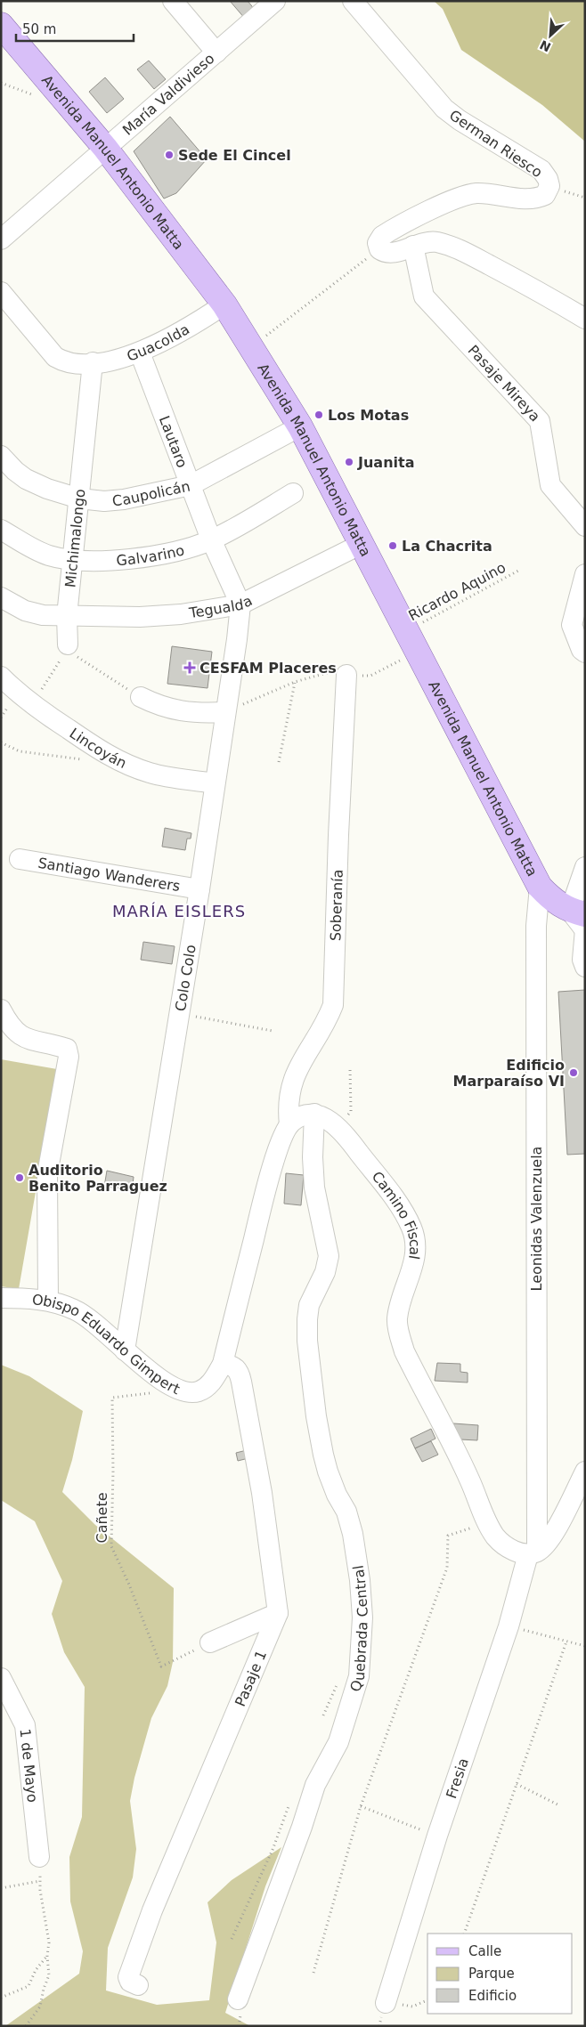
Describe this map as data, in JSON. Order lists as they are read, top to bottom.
{
  "streets": {
    "main road": ["Avenida Manuel Antonio Matta"],
    "street": [
      "María Valdivieso",
      "German Riesco",
      "Guacolda",
      "Pasaje Mireya",
      "Lautaro",
      "Caupolicán",
      "Michimalongo",
      "Galvarino",
      "Tegualda",
      "Lincoyán",
      "Santiago Wanderers",
      "Soberanía",
      "Colo Colo",
      "Camino Fiscal",
      "Leonidas Valenzuela",
      "Obispo Eduardo Gimpert",
      "Quebrada Central",
      "Pasaje 1",
      "1 de Mayo",
      "Fresia"
    ],
    "path": ["Ricardo Aquino", "Cañete"]
  },
  "crossings": [
    ["María Valdivieso", "Avenida Manuel Antonio Matta"],
    ["Avenida Manuel Antonio Matta", "Guacolda"],
    ["Avenida Manuel Antonio Matta", "Caupolicán"],
    ["Avenida Manuel Antonio Matta", "Ricardo Aquino"],
    ["Avenida Manuel Antonio Matta", "Tegualda"],
    ["Avenida Manuel Antonio Matta", "Leonidas Valenzuela"],
    ["Guacolda", "Lautaro"],
    ["Guacolda", "Michimalongo"],
    ["Lautaro", "Caupolicán"],
    ["Lautaro", "Galvarino"],
    ["Lautaro", "Tegualda"],
    ["Lautaro", "Colo Colo"],
    ["Caupolicán", "Michimalongo"],
    ["Michimalongo", "Galvarino"],
    ["Michimalongo", "Tegualda"],
    ["Ricardo Aquino", "Soberanía"],
    ["Ricardo Aquino", "Colo Colo"],
    ["Tegualda", "Colo Colo"],
    ["Lincoyán", "Colo Colo"],
    ["Santiago Wanderers", "Colo Colo"],
    ["Colo Colo", "Obispo Eduardo Gimpert"],
    ["Camino Fiscal", "Leonidas Valenzuela"],
    ["Camino Fiscal", "Quebrada Central"],
    ["Camino Fiscal", "Fresia"],
    ["Leonidas Valenzuela", "Fresia"],
    ["Obispo Eduardo Gimpert", "Cañete"]
  ],
  "districts": ["MARÍA EISLERS"],
  "places": {
    "other": [
      "Sede El Cincel",
      "Los Motas",
      "Juanita",
      "La Chacrita",
      "Edificio Marparaíso VI",
      "Auditorio Benito Parraguez"
    ],
    "health": ["CESFAM Placeres"]
  },
  "legend": ["Calle", "Parque", "Edificio"],
  "scale_bar": "50 m",
  "north": "bottom left"
}
